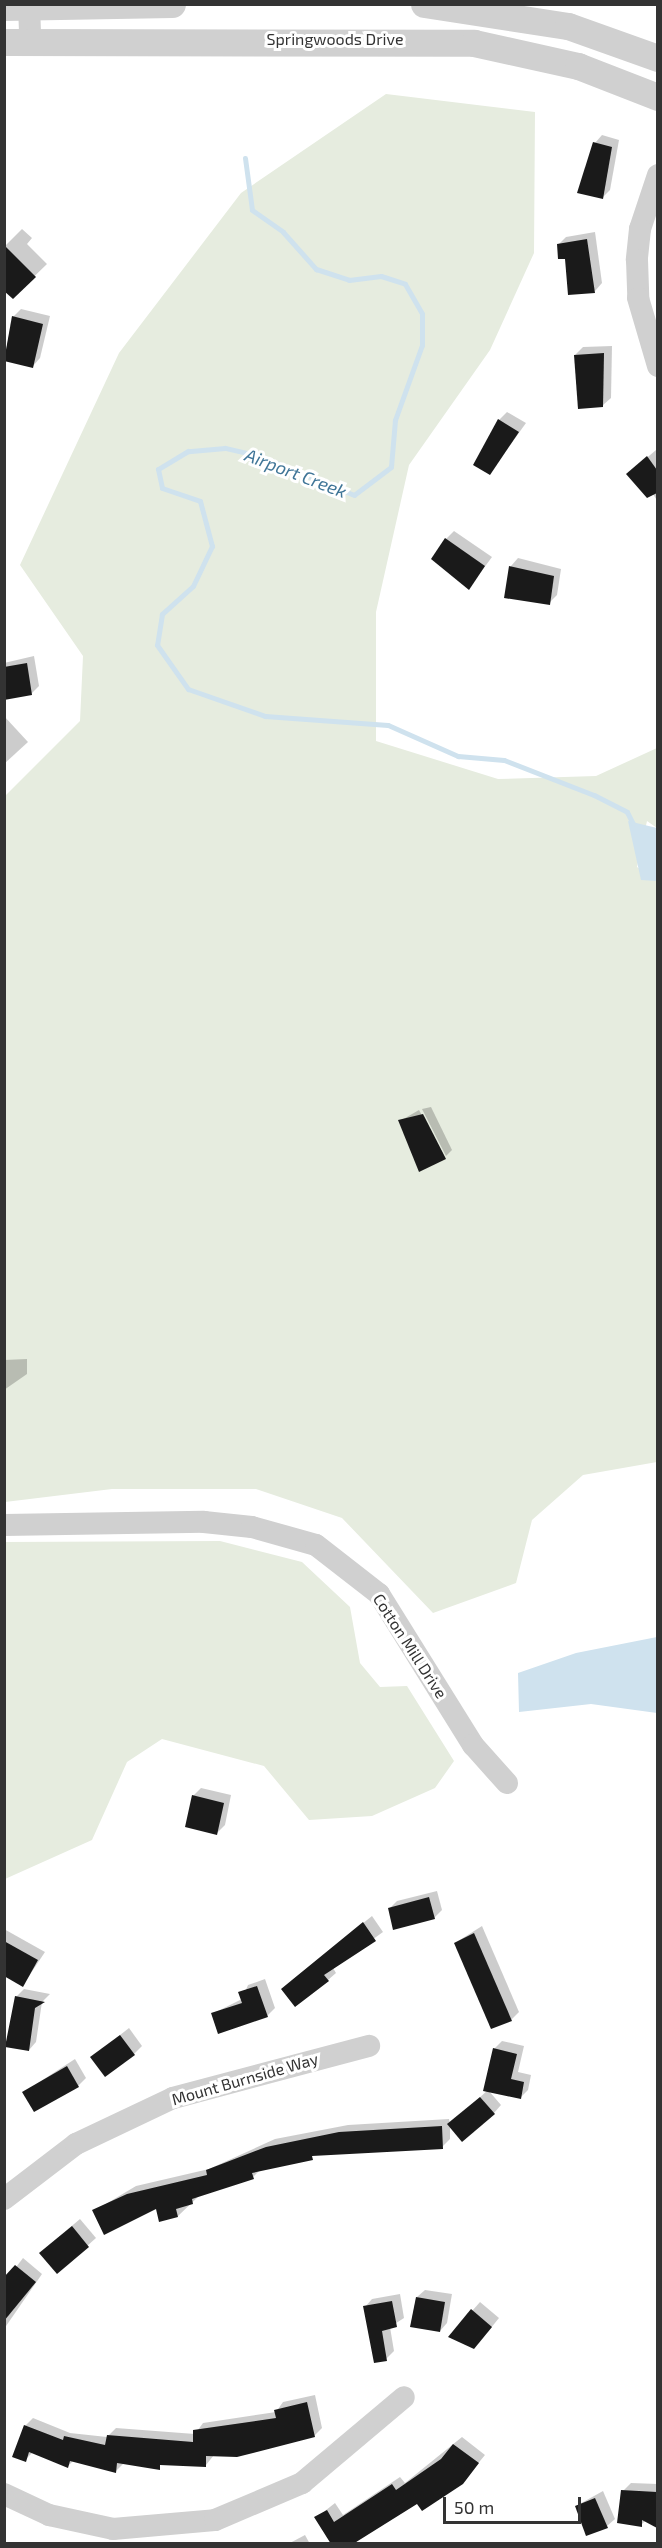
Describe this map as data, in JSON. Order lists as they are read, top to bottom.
{
  "streets": {
    "street": ["Springwoods Drive", "Cotton Mill Drive", "Mount Burnside Way"]
  },
  "water": ["Airport Creek"],
  "scale_bar": "50 m"
}
